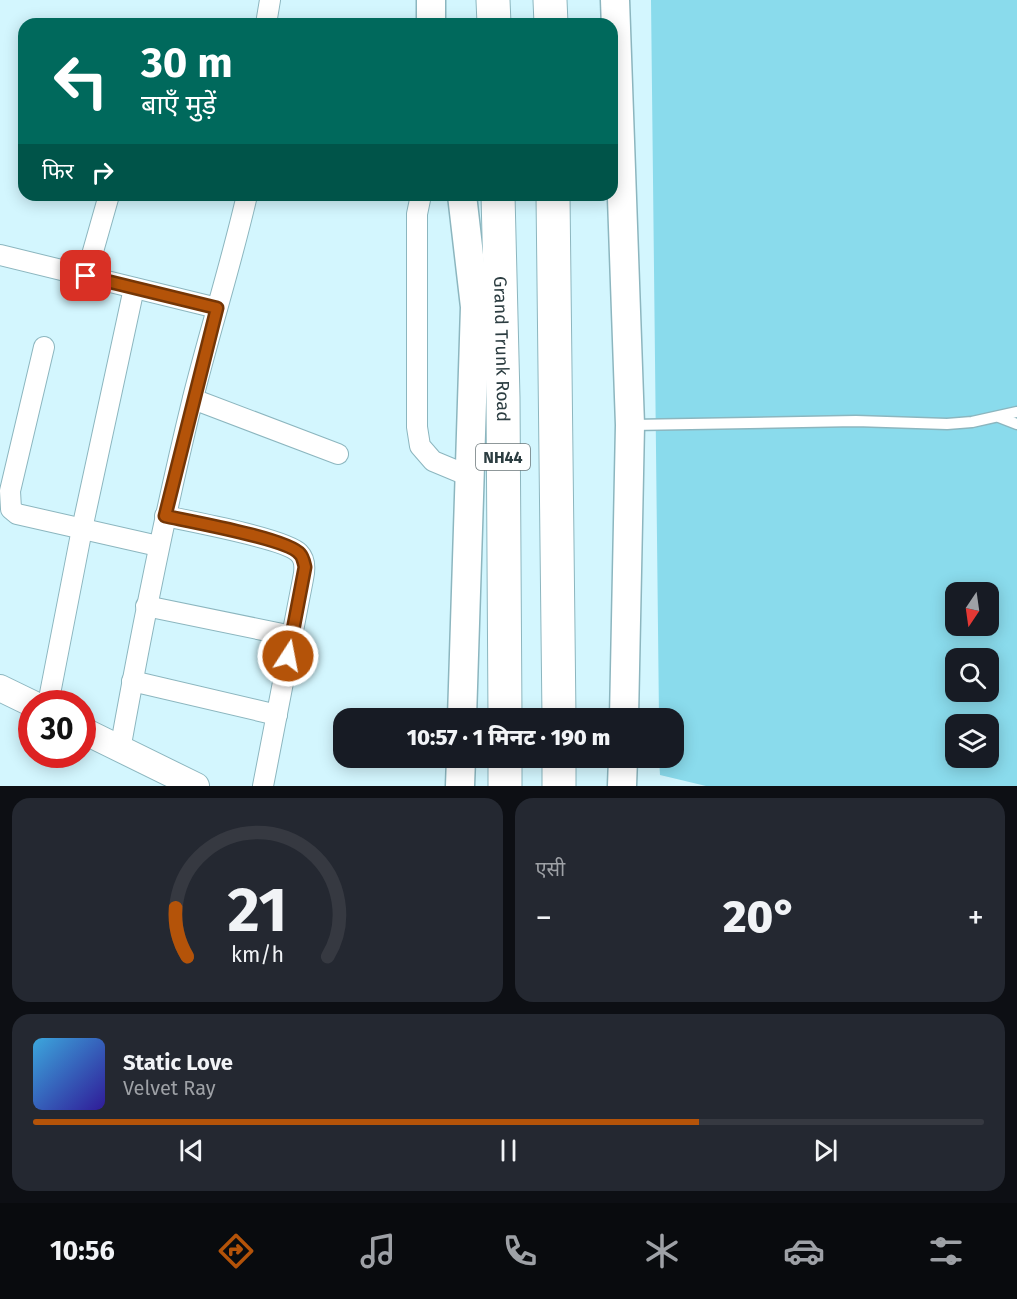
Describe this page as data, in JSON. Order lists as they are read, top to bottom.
{
  "streets": {
    "highway": ["Grand Trunk Road", "NH44"]
  },
  "north": "bottom",
  "page": {
    "turn": ["30 m", "बाएँ मुड़ें"],
    "then": "फिर",
    "limit": "30",
    "trip": "10:57 · 1 मिनट · 190 m",
    "tile": "एसी",
    "heat": ["−", "20°", "+"],
    "song": ["Static Love", "Velvet Ray"],
    "tabs": "10:56",
    "gauge": ["21", "km/h"]
  }
}
